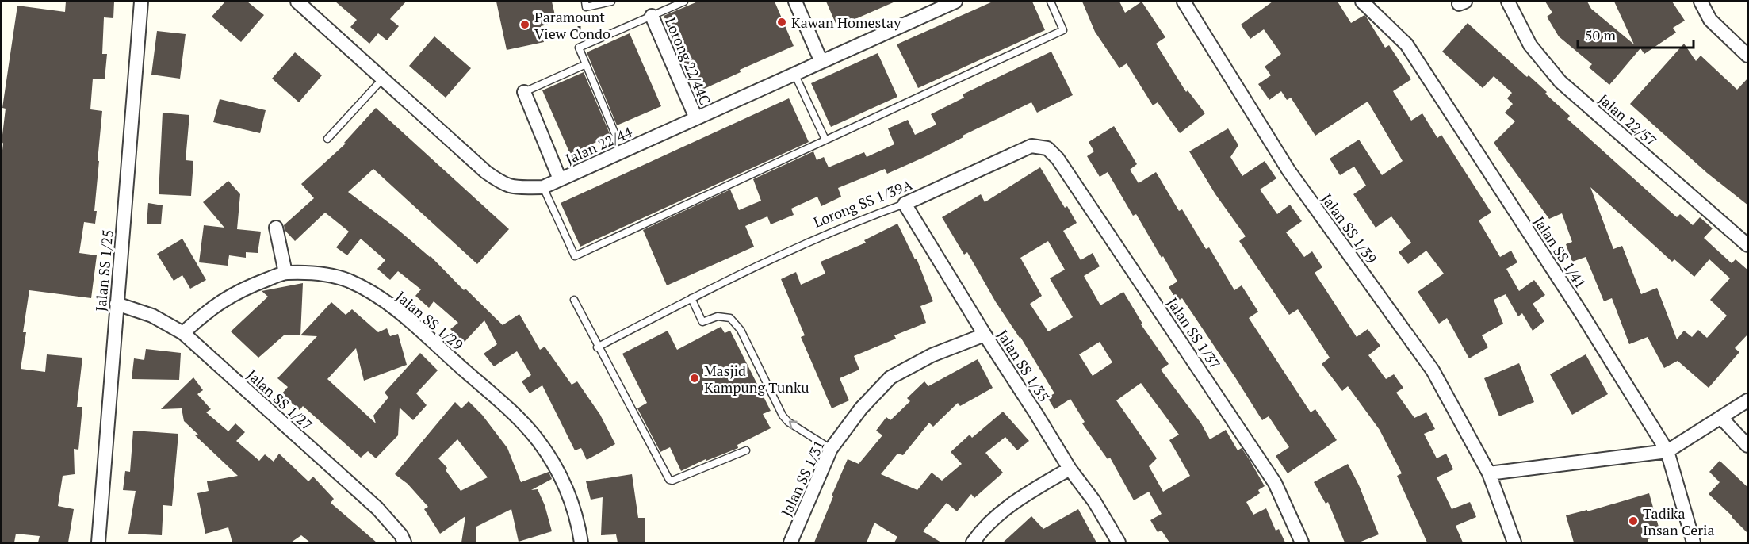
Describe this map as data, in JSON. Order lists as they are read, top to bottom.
{
  "streets": {
    "street": [
      "Lorong 22/44C",
      "Jalan 22/57",
      "Jalan 22/44",
      "Lorong SS 1/39A",
      "Jalan SS 1/39",
      "Jalan SS 1/41",
      "Jalan SS 1/25",
      "Jalan SS 1/29",
      "Jalan SS 1/37",
      "Jalan SS 1/35",
      "Jalan SS 1/27",
      "Jalan SS 1/31"
    ]
  },
  "crossings": [
    ["Lorong 22/44C", "Jalan 22/44"],
    ["Lorong SS 1/39A", "Jalan SS 1/37"],
    ["Lorong SS 1/39A", "Jalan SS 1/35"],
    ["Jalan SS 1/25", "Jalan SS 1/27"],
    ["Jalan SS 1/29", "Jalan SS 1/27"],
    ["Jalan SS 1/35", "Jalan SS 1/31"]
  ],
  "places": [
    "Kawan Homestay",
    "Paramount View Condo",
    "Masjid Kampung Tunku",
    "Tadika Insan Ceria"
  ],
  "scale_bar": "50 m"
}
